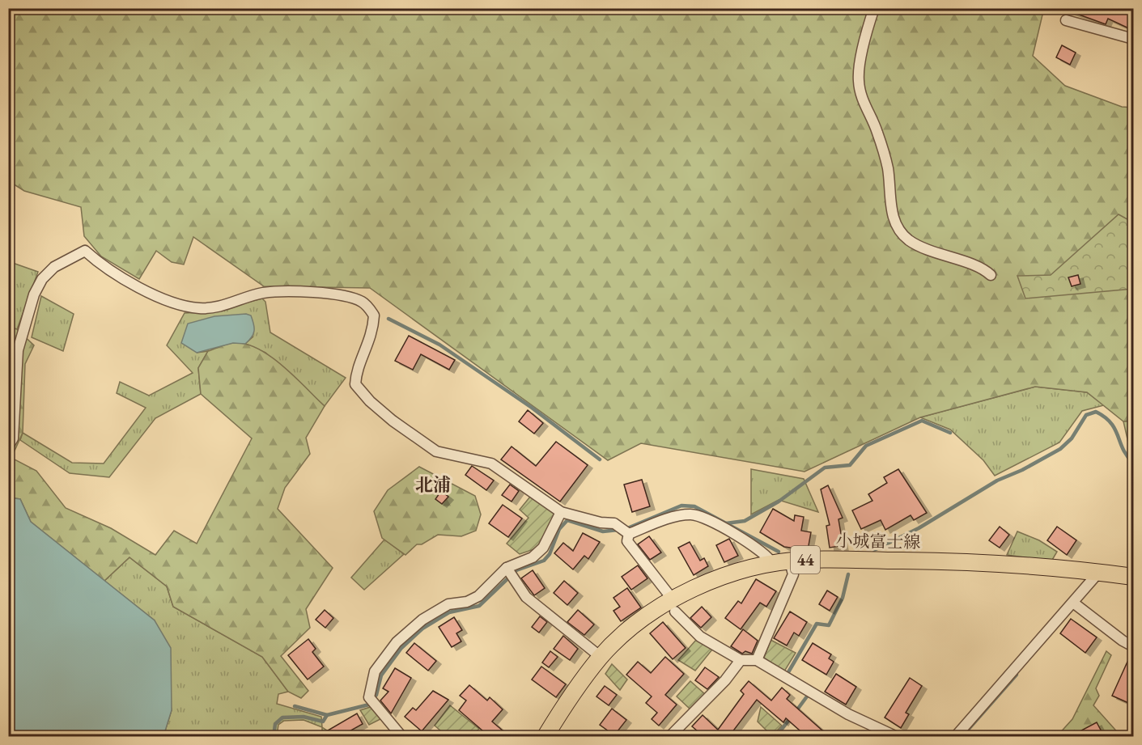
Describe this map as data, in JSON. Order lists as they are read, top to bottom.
{
  "streets": {
    "main road": ["小城富士線", "44"]
  },
  "districts": ["北浦"]
}
